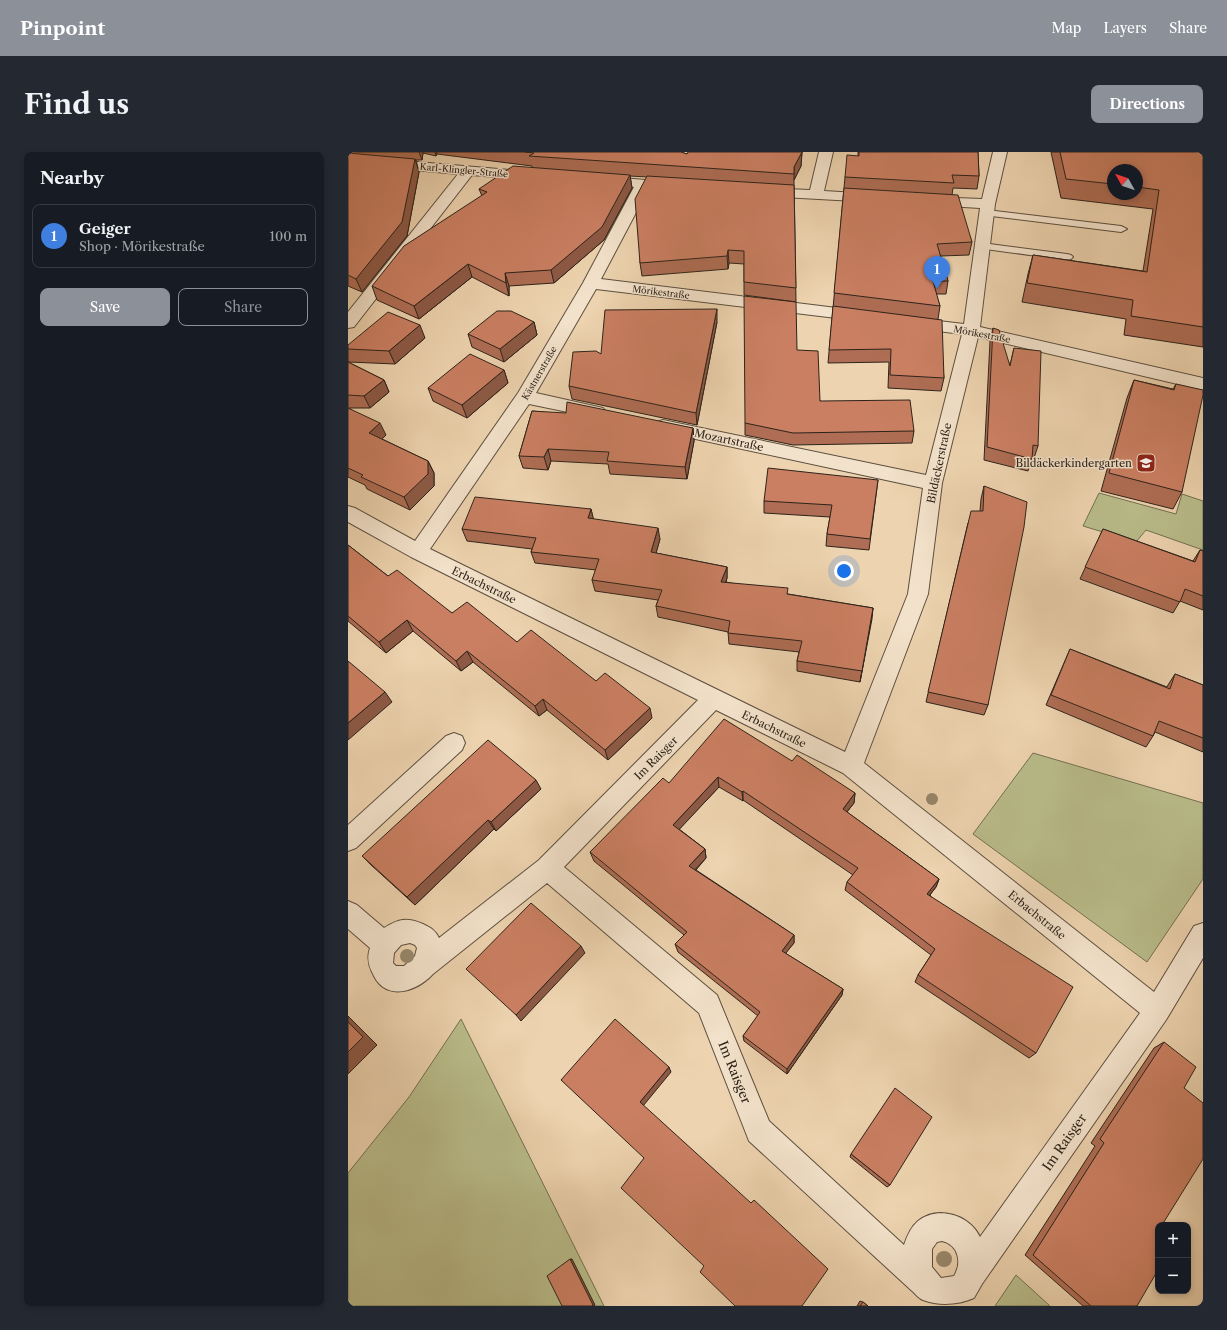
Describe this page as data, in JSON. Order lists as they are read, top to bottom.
{
  "streets": {
    "street": [
      "Karl-Klingler-Straße",
      "Mörikestraße",
      "Kästnerstraße",
      "Mozartstraße",
      "Bildäckerstraße",
      "Erbachstraße",
      "Im Raisger"
    ]
  },
  "crossings": [
    ["Mörikestraße", "Kästnerstraße"],
    ["Mörikestraße", "Bildäckerstraße"],
    ["Kästnerstraße", "Erbachstraße"],
    ["Mozartstraße", "Bildäckerstraße"],
    ["Bildäckerstraße", "Erbachstraße"],
    ["Erbachstraße", "Im Raisger"]
  ],
  "places": {
    "school or university": ["Bildäckerkindergarten"]
  },
  "north": "top left",
  "page": {
    "header": "Pinpoint",
    "nav": ["Map", "Layers", "Share"],
    "buttons": [
      "Directions",
      ["Save", "Share"]
    ],
    "title": "Find us",
    "heading": "Nearby",
    "list": [
      {
        "mark": "1",
        "name": "Geiger",
        "note": "Shop · Mörikestraße",
        "value": "100 m"
      }
    ],
    "pins": "1",
    "map_buttons": ["+", "−"]
  }
}
